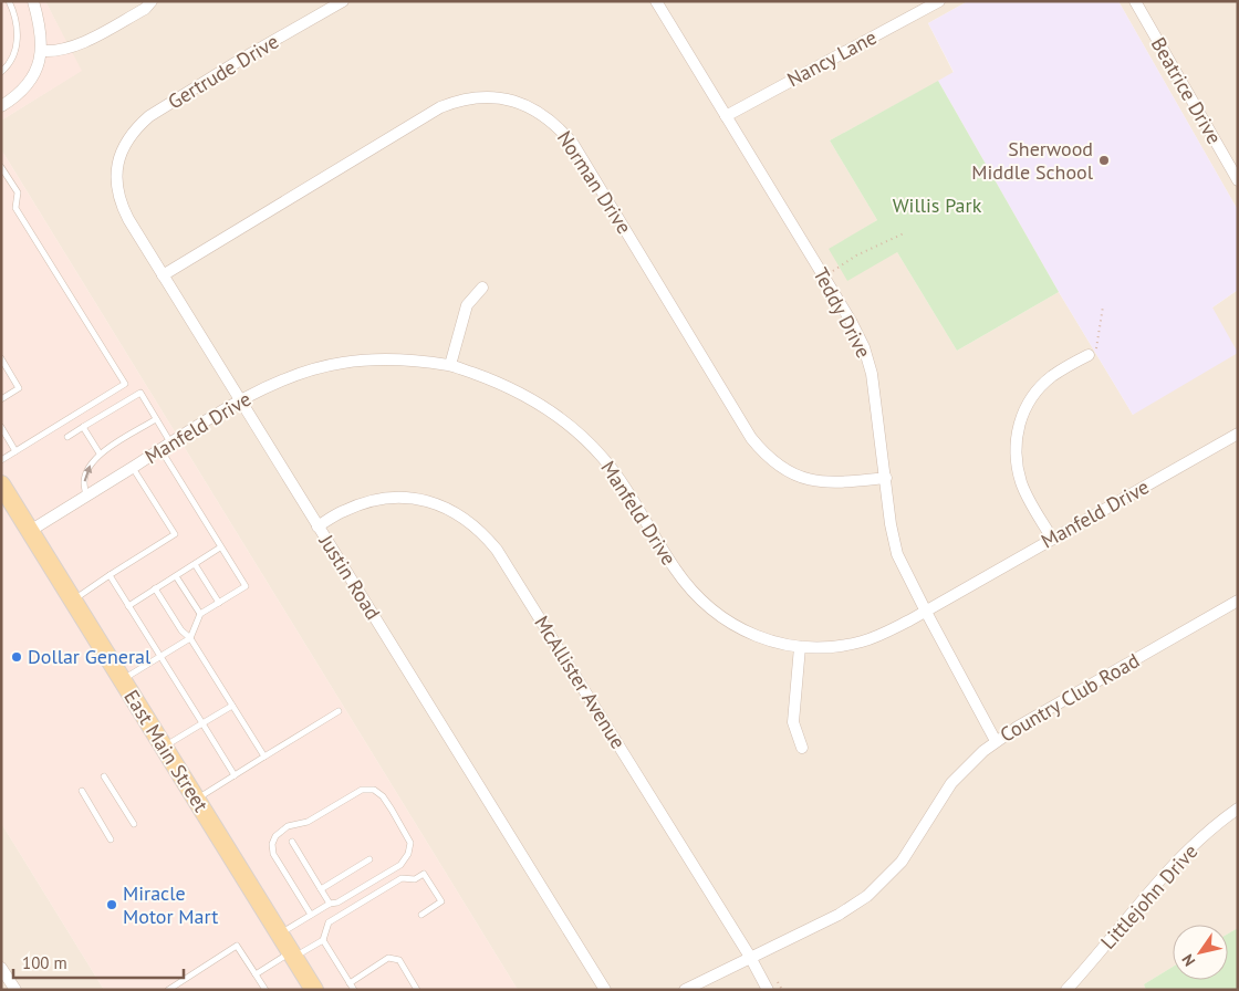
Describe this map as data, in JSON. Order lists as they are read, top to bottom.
{
  "streets": {
    "main road": ["East Main Street"],
    "street": [
      "Nancy Lane",
      "Gertrude Drive",
      "Beatrice Drive",
      "Norman Drive",
      "Teddy Drive",
      "Manfeld Drive",
      "Justin Road",
      "McAllister Avenue",
      "Country Club Road",
      "Littlejohn Drive"
    ]
  },
  "crossings": [
    ["Nancy Lane", "Teddy Drive"],
    ["Gertrude Drive", "Justin Road"],
    ["Norman Drive", "Teddy Drive"],
    ["Norman Drive", "Justin Road"],
    ["Teddy Drive", "Manfeld Drive"],
    ["Teddy Drive", "Country Club Road"],
    ["Manfeld Drive", "Justin Road"],
    ["Manfeld Drive", "East Main Street"],
    ["Justin Road", "McAllister Avenue"],
    ["McAllister Avenue", "Country Club Road"]
  ],
  "parks": ["Willis Park"],
  "places": ["Sherwood Middle School", "Dollar General", "Miracle Motor Mart"],
  "scale_bar": "100 m",
  "north": "bottom left"
}
